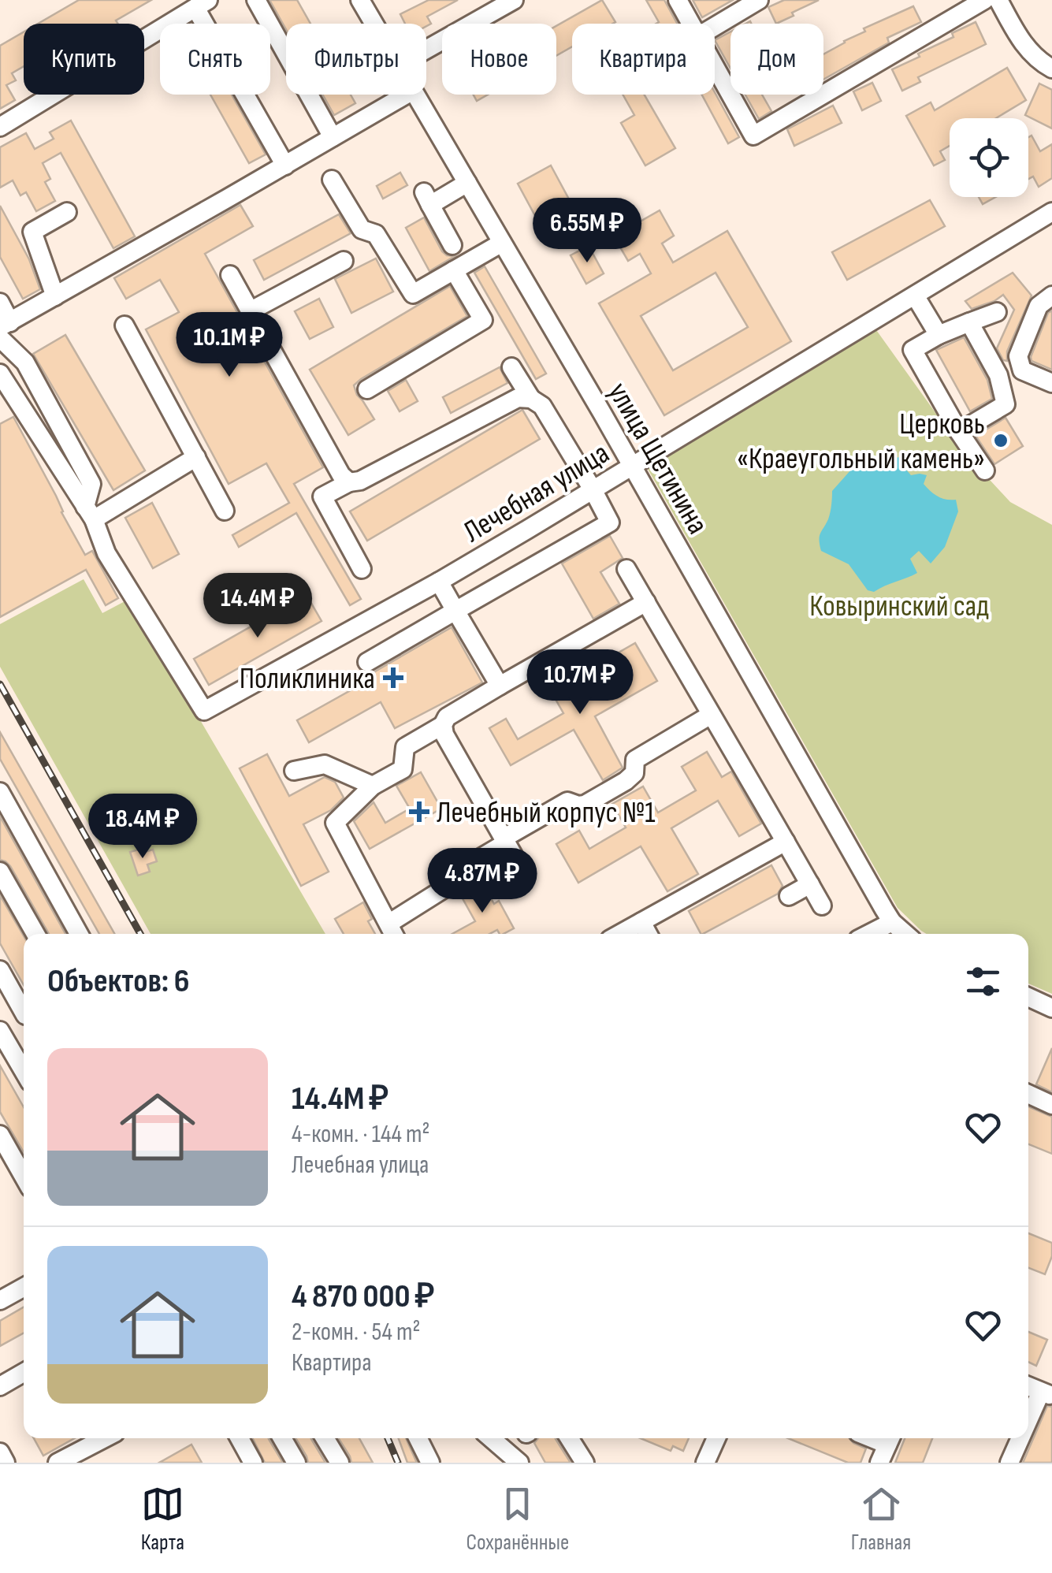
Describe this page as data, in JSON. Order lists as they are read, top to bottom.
{
  "streets": {
    "street": ["улица Щетинина", "Лечебная улица"]
  },
  "crossings": [
    ["улица Щетинина", "Лечебная улица"]
  ],
  "parks": ["Ковыринский сад"],
  "places": {
    "other": ["Церковь «Краеугольный камень»"],
    "health": ["Поликлиника", "Лечебный корпус №1"]
  },
  "page": {
    "chip": [
      "Купить",
      "Снять",
      "Фильтры",
      "Новое",
      "Квартира",
      "Дом"
    ],
    "price": [
      "6.55M ₽",
      "10.1M ₽",
      "14.4M ₽",
      "10.7M ₽",
      "18.4M ₽",
      "4.87M ₽"
    ],
    "heading": "Объектов: 6",
    "list": [
      {
        "name": "14.4M ₽",
        "note": "4-комн. · 144 m² · Лечебная улица"
      },
      {
        "name": "4 870 000 ₽",
        "note": "2-комн. · 54 m² · Квартира"
      }
    ],
    "tabs": ["Карта", "Сохранённые", "Главная"]
  }
}
